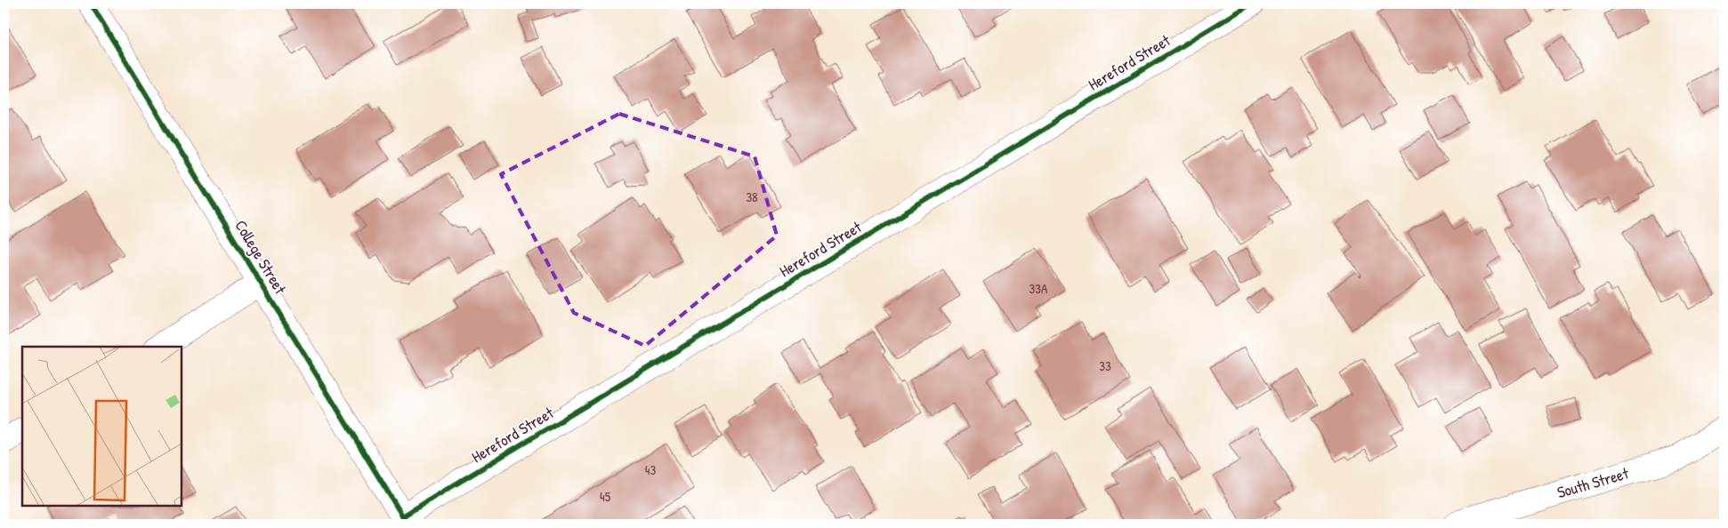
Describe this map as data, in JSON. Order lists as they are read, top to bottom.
{
  "streets": {
    "street": ["Hereford Street", "College Street", "South Street"]
  },
  "crossings": [
    ["Hereford Street", "College Street"]
  ],
  "house_numbers": [
    "38",
    "33A",
    "33",
    "43",
    "45"
  ]
}
